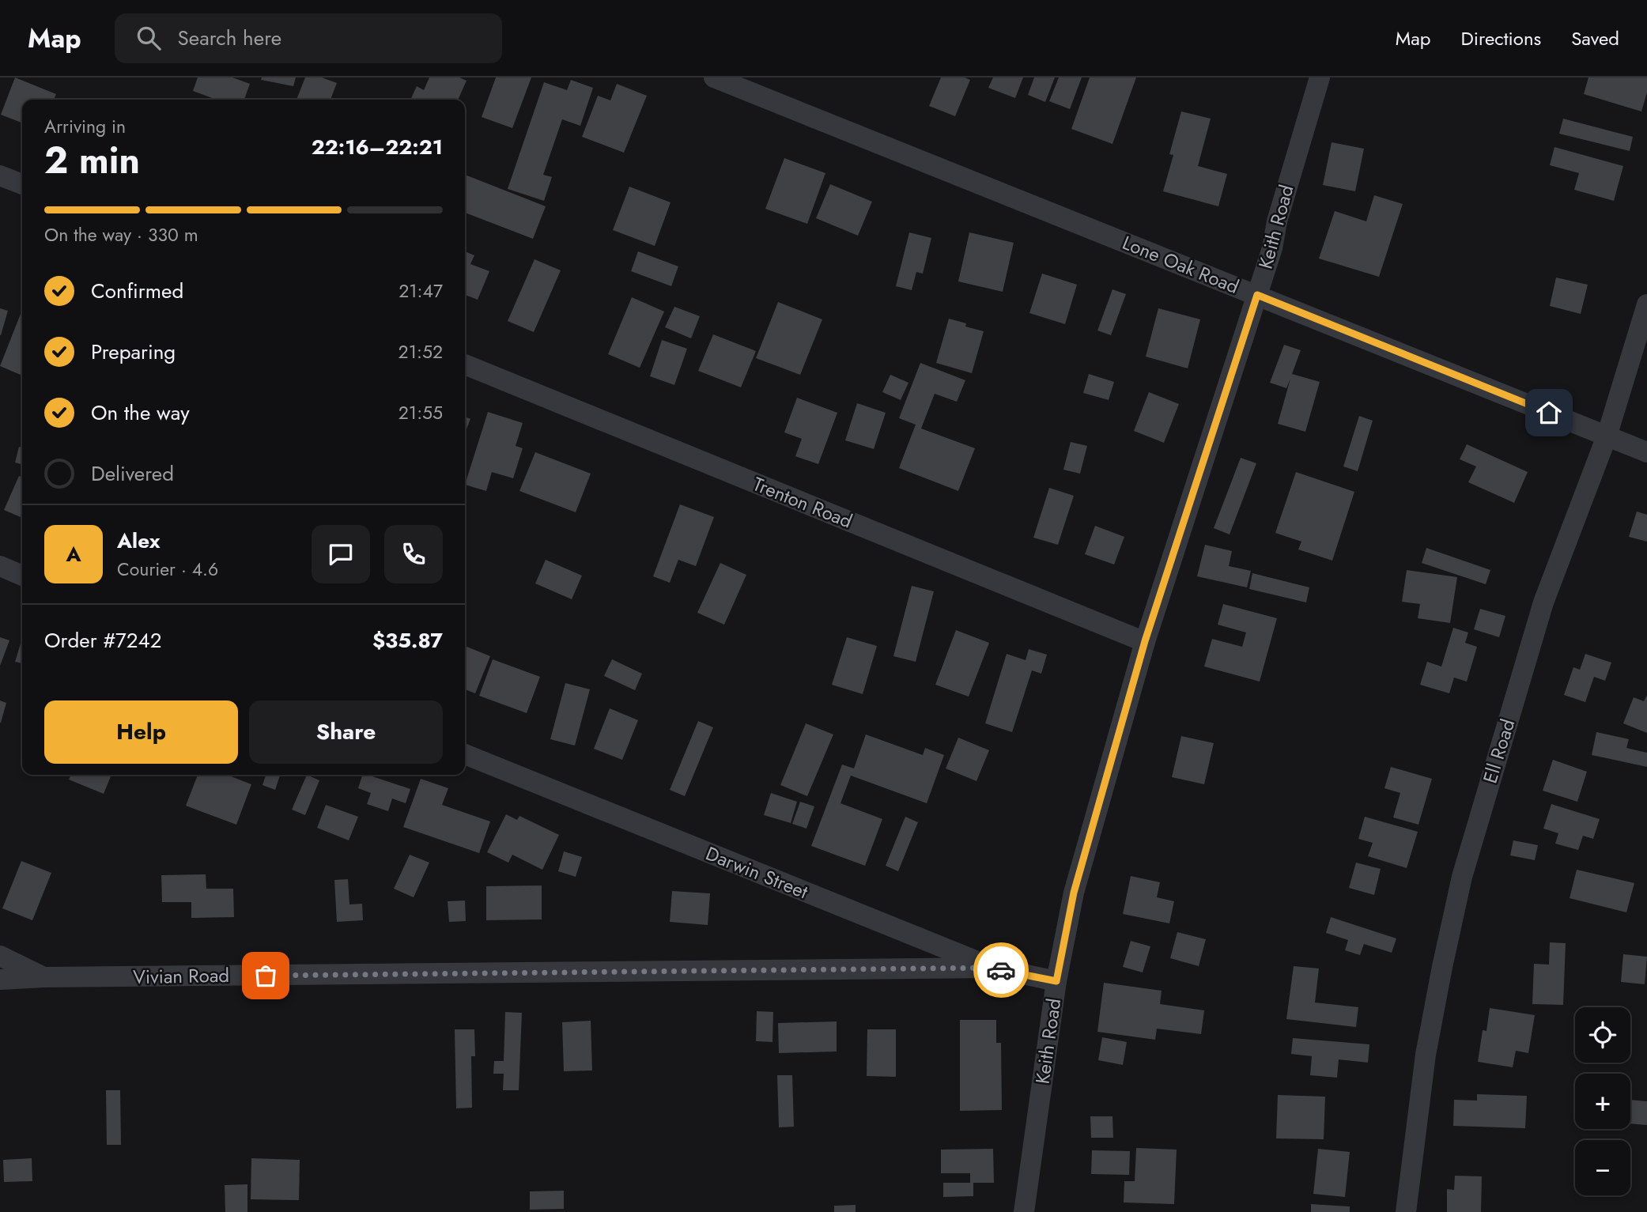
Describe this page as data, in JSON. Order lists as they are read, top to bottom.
{
  "streets": {
    "street": [
      "Keith Road",
      "Lone Oak Road",
      "Trenton Road",
      "Ell Road",
      "Darwin Street",
      "Vivian Road"
    ]
  },
  "crossings": [
    ["Keith Road", "Lone Oak Road"],
    ["Keith Road", "Trenton Road"],
    ["Keith Road", "Darwin Street"],
    ["Lone Oak Road", "Ell Road"],
    ["Darwin Street", "Vivian Road"]
  ],
  "page": {
    "header": "Map",
    "search": "Search here",
    "nav": ["Map", "Directions", "Saved"],
    "heading": ["2 min", "Arriving in", "22:16–22:21"],
    "panel": [
      "Alex",
      "Courier · 4.6",
      "Order #7242",
      "$35.87"
    ],
    "bar": "On the way · 330 m",
    "list": [
      ["Confirmed", "21:47"],
      ["Preparing", "21:52"],
      ["On the way", "21:55"],
      "Delivered"
    ],
    "round": "A",
    "buttons": ["Help", "Share"],
    "map_buttons": ["+", "−"]
  }
}
